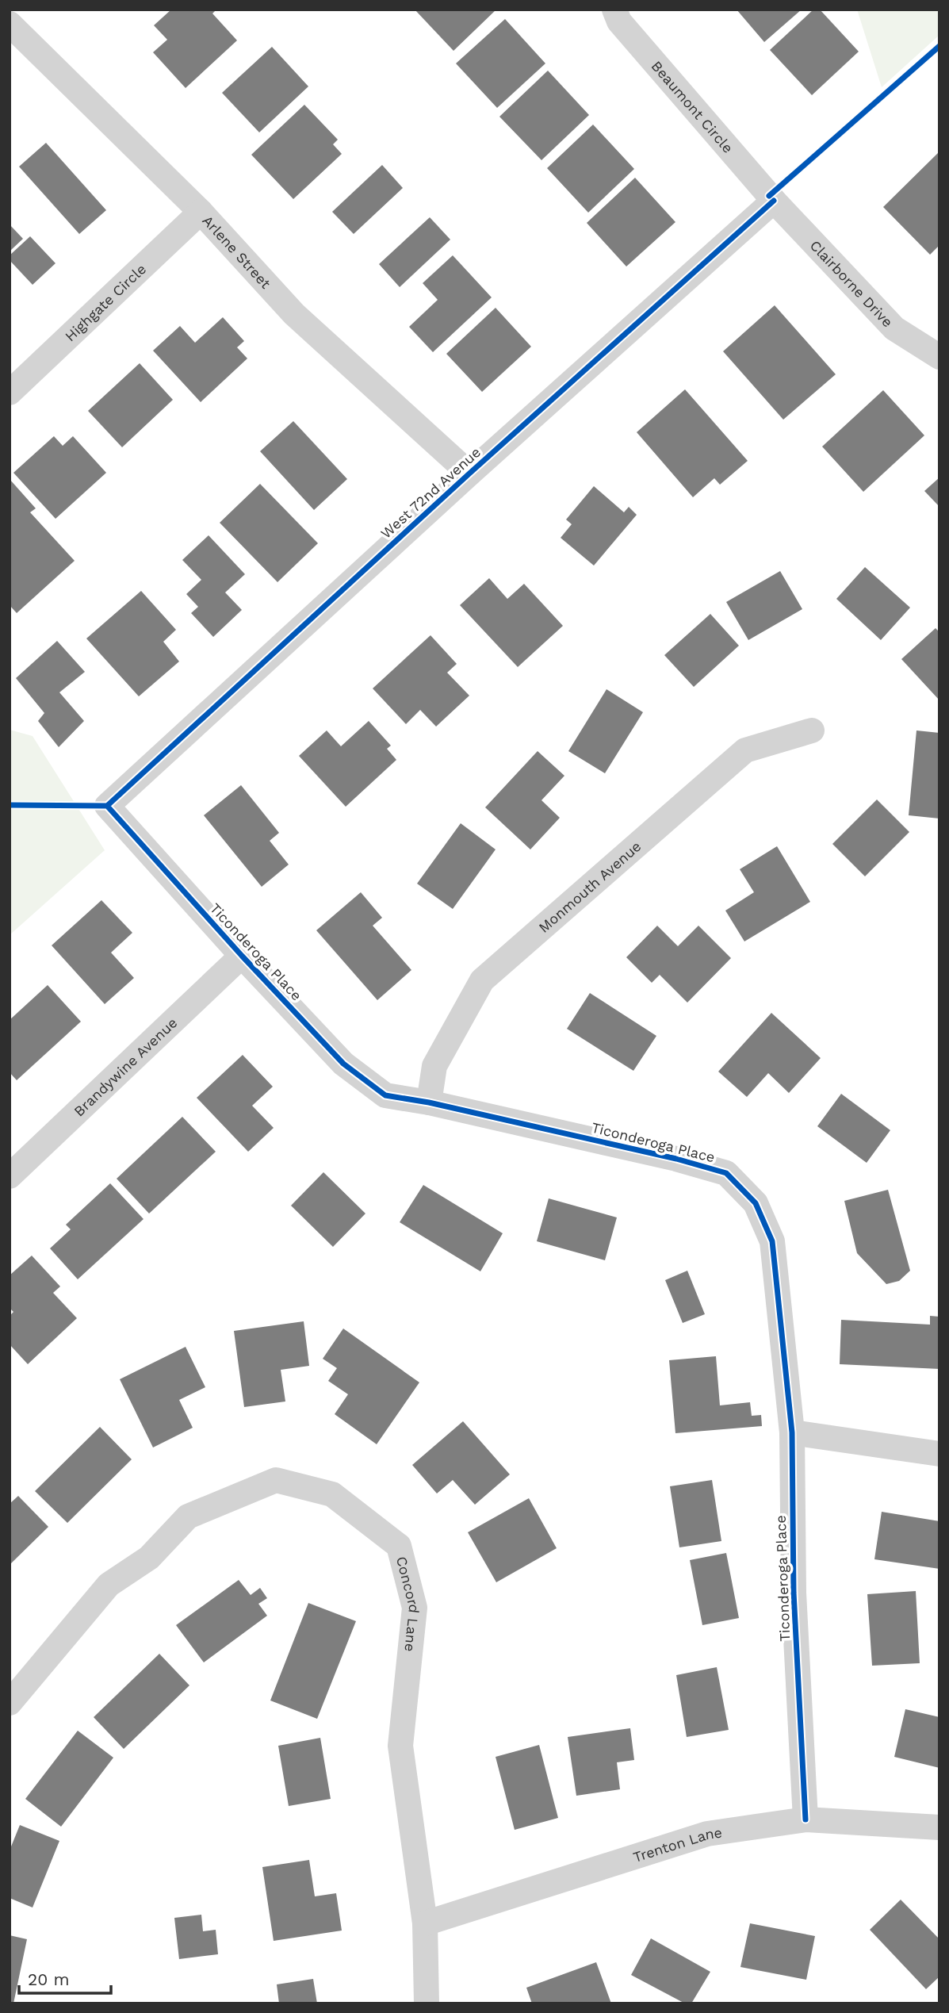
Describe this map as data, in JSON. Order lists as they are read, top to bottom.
{
  "streets": {
    "street": [
      "Beaumont Circle",
      "Arlene Street",
      "Clairborne Drive",
      "Highgate Circle",
      "West 72nd Avenue",
      "Monmouth Avenue",
      "Ticonderoga Place",
      "Brandywine Avenue",
      "Concord Lane",
      "Trenton Lane"
    ]
  },
  "crossings": [
    ["Beaumont Circle", "Clairborne Drive"],
    ["Beaumont Circle", "West 72nd Avenue"],
    ["Arlene Street", "Highgate Circle"],
    ["Arlene Street", "West 72nd Avenue"],
    ["Clairborne Drive", "West 72nd Avenue"],
    ["West 72nd Avenue", "Ticonderoga Place"],
    ["Monmouth Avenue", "Ticonderoga Place"],
    ["Ticonderoga Place", "Brandywine Avenue"],
    ["Ticonderoga Place", "Trenton Lane"],
    ["Concord Lane", "Trenton Lane"]
  ],
  "scale_bar": "20 m"
}
